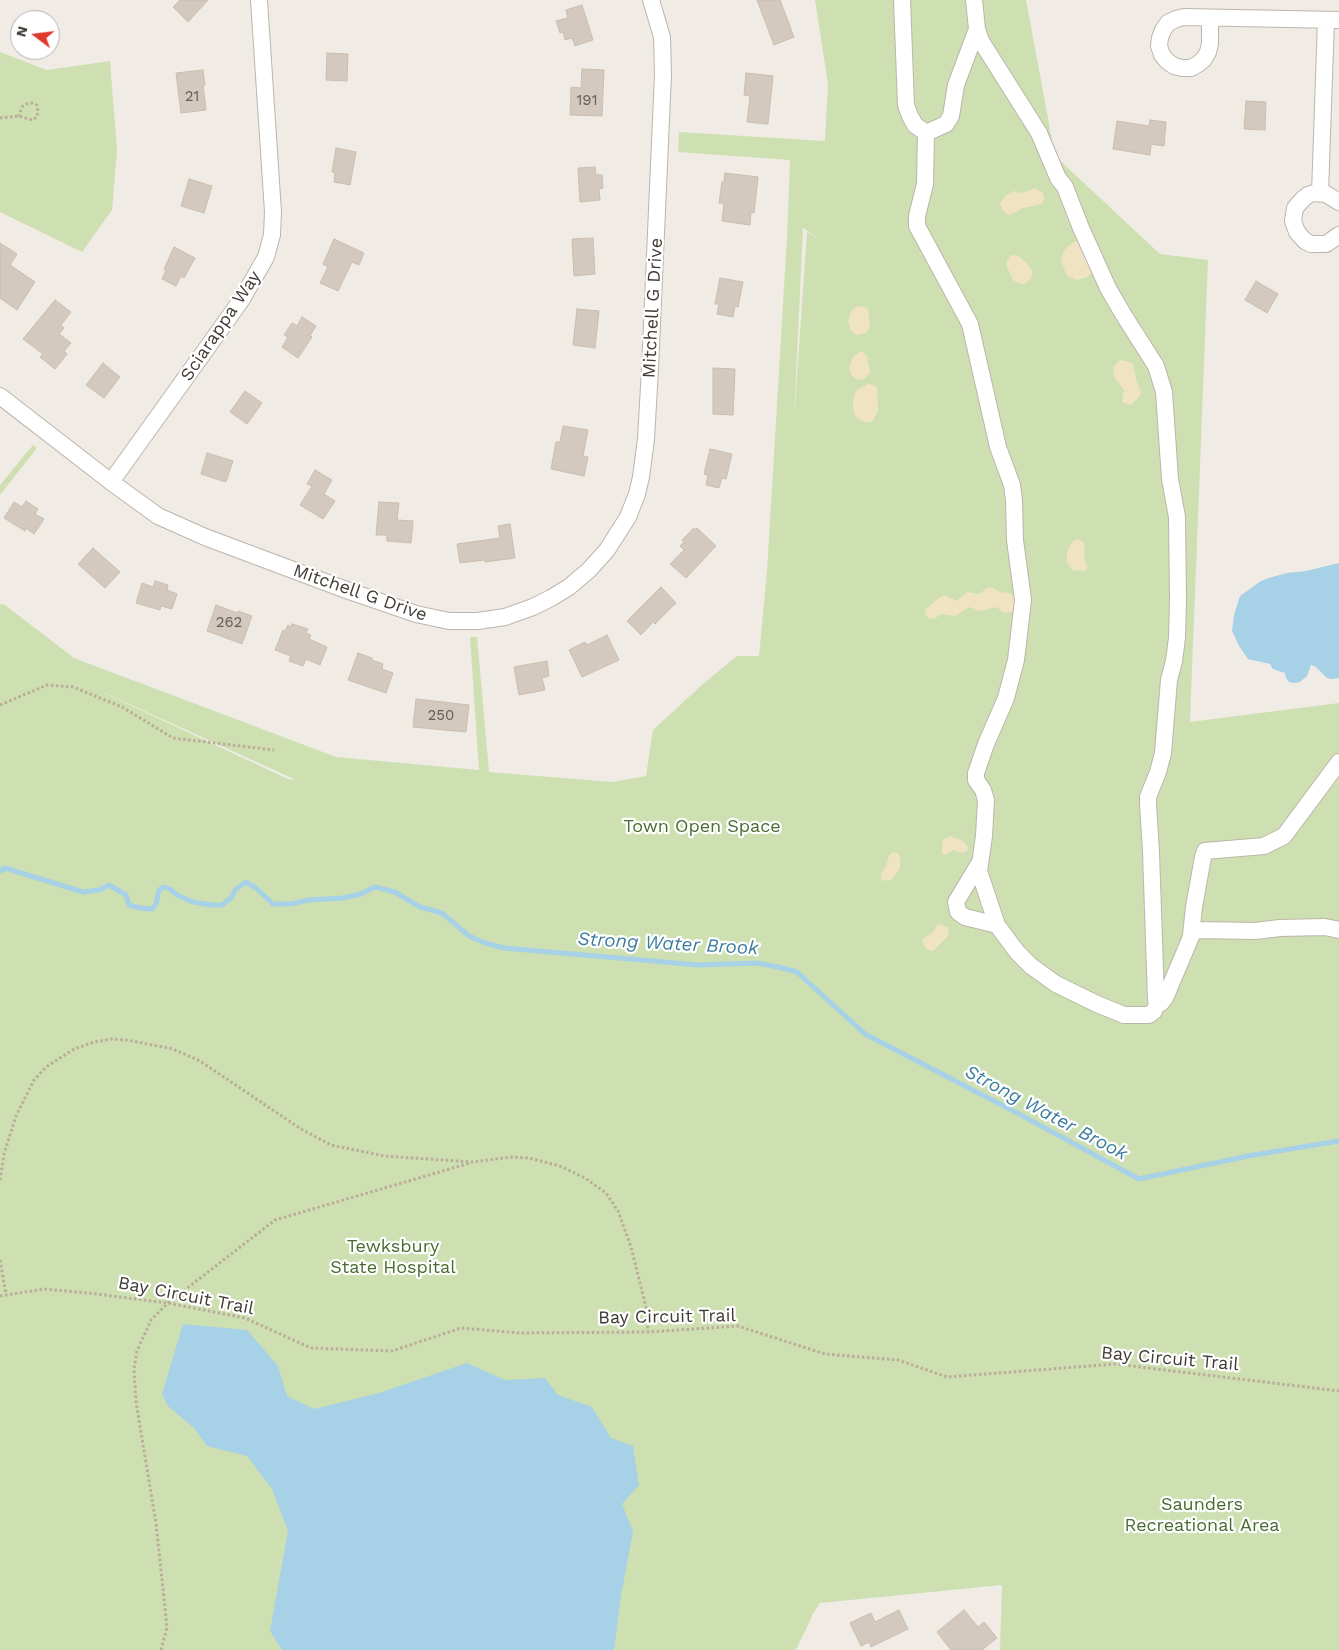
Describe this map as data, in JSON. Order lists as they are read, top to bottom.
{
  "streets": {
    "street": ["Mitchell G Drive", "Sciarappa Way"],
    "path": ["Bay Circuit Trail"]
  },
  "crossings": [
    ["Mitchell G Drive", "Sciarappa Way"]
  ],
  "water": ["Strong Water Brook"],
  "parks": ["Town Open Space", "Tewksbury State Hospital", "Saunders Recreational Area"],
  "house_numbers": [
    "21",
    "191",
    "262",
    "250"
  ],
  "north": "left"
}
